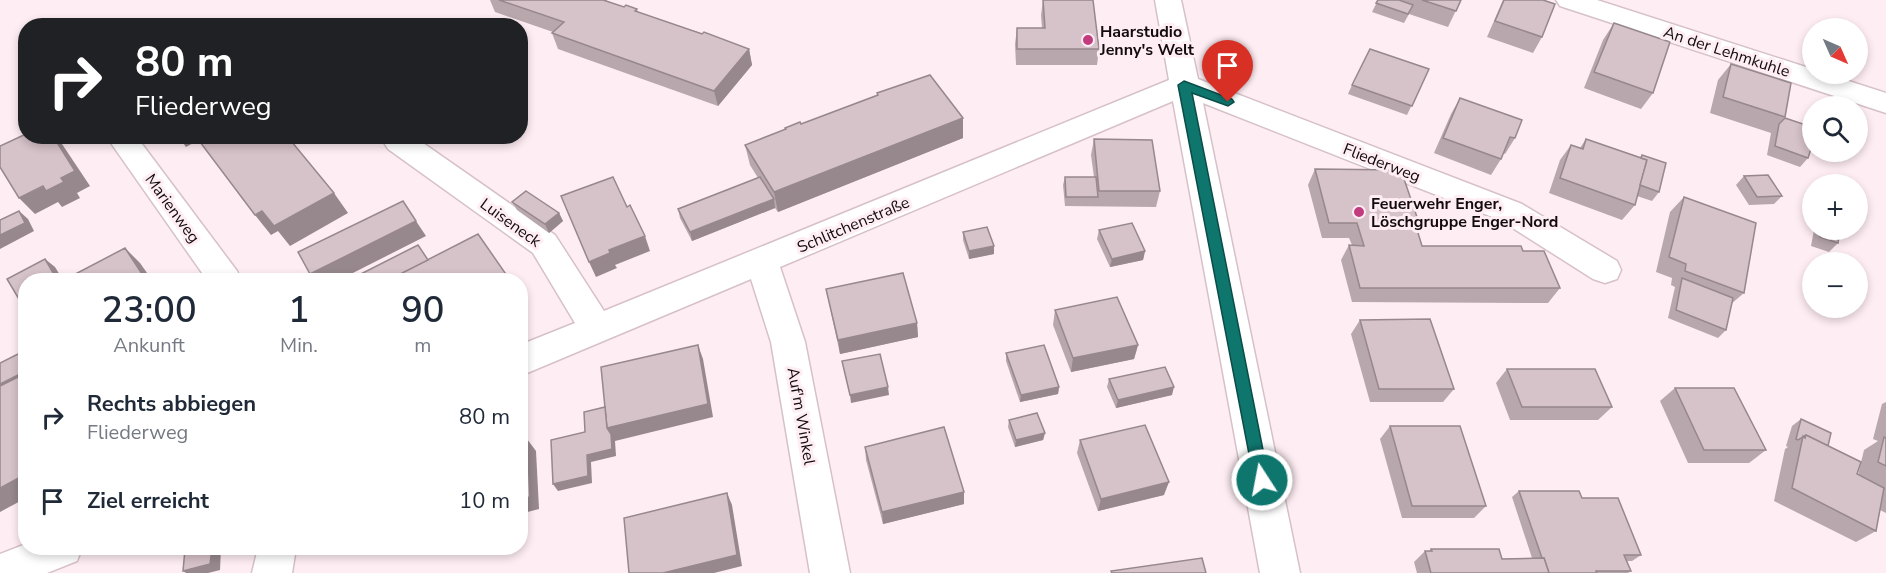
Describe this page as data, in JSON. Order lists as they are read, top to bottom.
{
  "streets": {
    "street": [
      "An der Lehmkuhle",
      "Fliederweg",
      "Marienweg",
      "Luiseneck",
      "Schlitchenstraße",
      "Auf'm Winkel"
    ]
  },
  "crossings": [
    ["Fliederweg", "Schlitchenstraße"],
    ["Luiseneck", "Schlitchenstraße"],
    ["Schlitchenstraße", "Auf'm Winkel"]
  ],
  "places": ["Haarstudio Jenny's Welt", "Feuerwehr Enger, Löschgruppe Enger-Nord"],
  "north": "bottom right",
  "page": {
    "map_buttons": ["+", "−"],
    "turn": ["80 m", "Fliederweg"],
    "eta": [
      "23:00",
      "Ankunft",
      "1",
      "Min.",
      "90",
      "m"
    ],
    "list": [
      {
        "name": "Rechts abbiegen",
        "note": "Fliederweg",
        "value": "80 m"
      },
      {
        "name": "Ziel erreicht",
        "value": "10 m"
      }
    ]
  }
}
